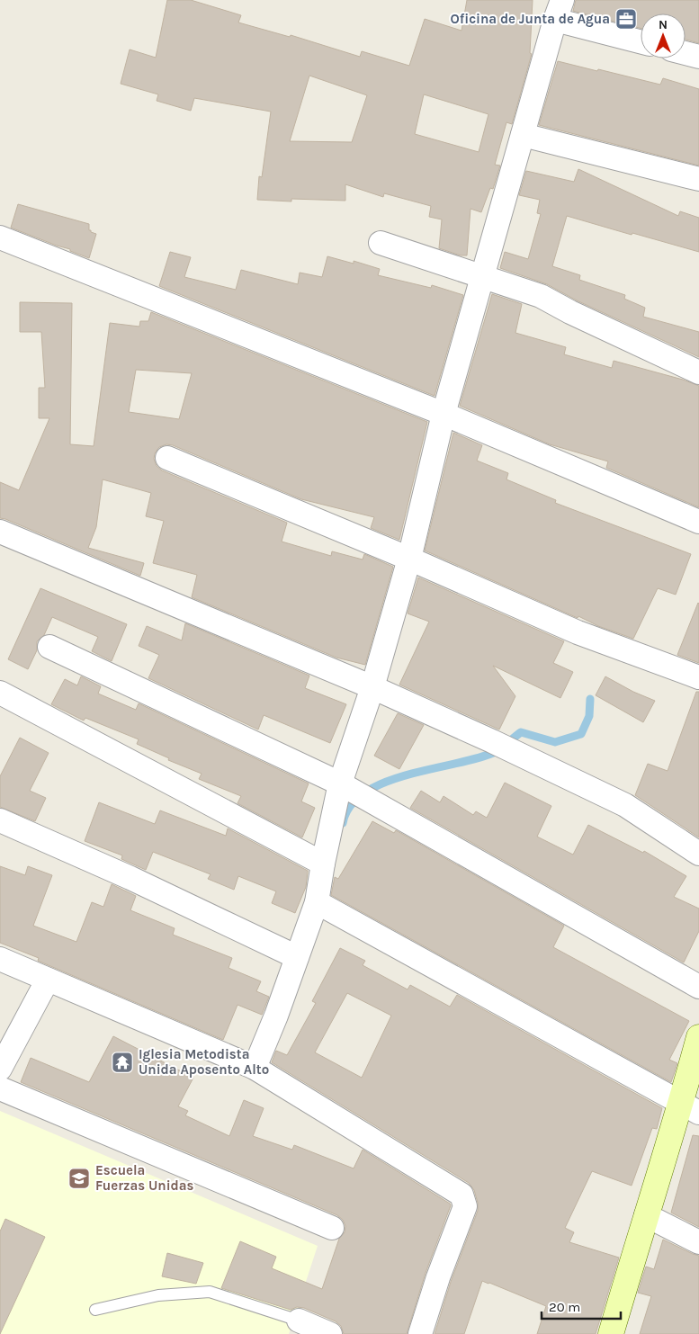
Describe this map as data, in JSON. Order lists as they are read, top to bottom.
{
  "places": {
    "office": ["Oficina de Junta de Agua"],
    "temple": ["Iglesia Metodista Unida Aposento Alto"],
    "school or university": ["Escuela Fuerzas Unidas"]
  },
  "scale_bar": "20 m",
  "north": "top"
}
